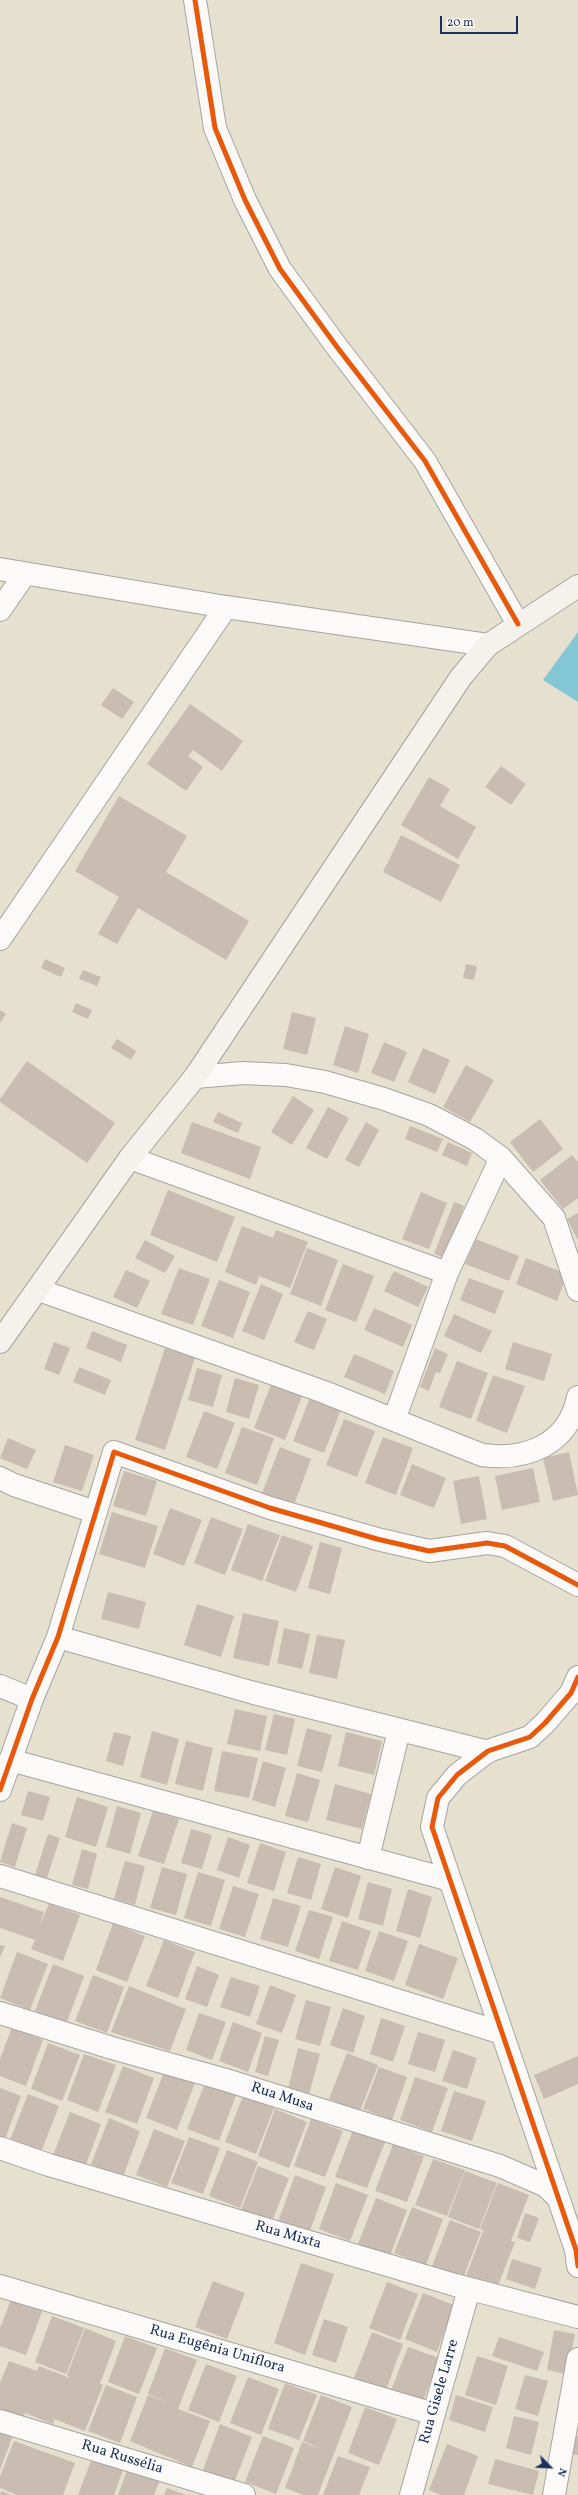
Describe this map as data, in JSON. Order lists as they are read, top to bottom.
{
  "streets": {
    "street": [
      "Rua Musa",
      "Rua Mixta",
      "Rua Eugênia Uniflora",
      "Rua Gisele Larre",
      "Rua Russélia"
    ]
  },
  "crossings": [
    ["Rua Mixta", "Rua Gisele Larre"],
    ["Rua Eugênia Uniflora", "Rua Gisele Larre"]
  ],
  "scale_bar": "20 m",
  "north": "bottom right"
}
